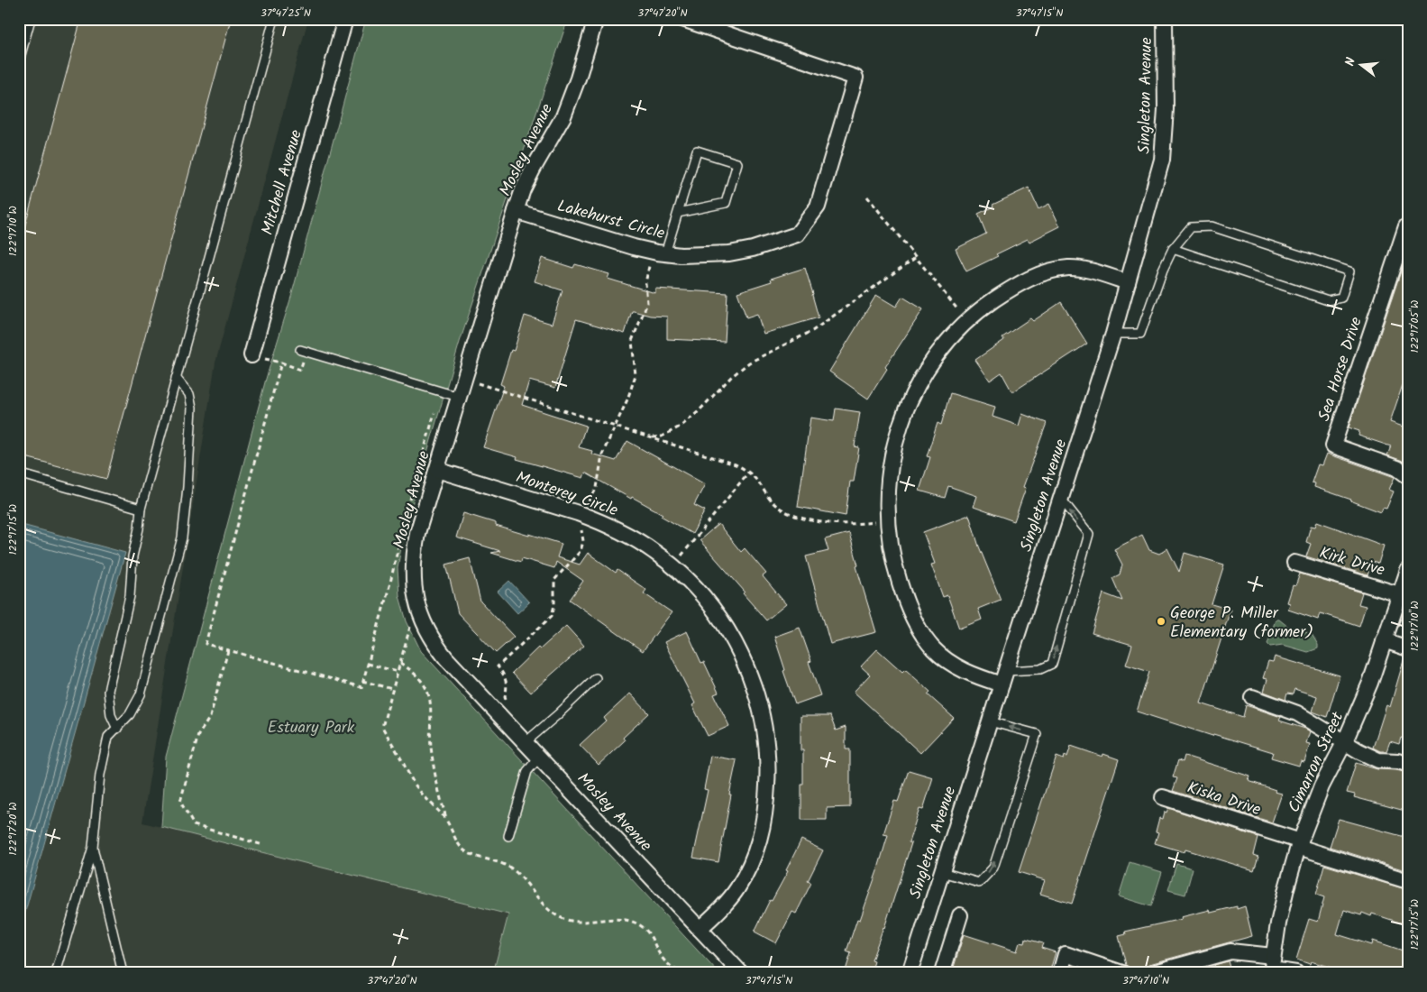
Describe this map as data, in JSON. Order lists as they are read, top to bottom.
{
  "streets": {
    "street": [
      "Singleton Avenue",
      "Mosley Avenue",
      "Mitchell Avenue",
      "Lakehurst Circle",
      "Sea Horse Drive",
      "Monterey Circle",
      "Kirk Drive",
      "Cimarron Street",
      "Kiska Drive"
    ]
  },
  "crossings": [
    ["Mosley Avenue", "Lakehurst Circle"],
    ["Mosley Avenue", "Monterey Circle"],
    ["Kirk Drive", "Cimarron Street"],
    ["Cimarron Street", "Kiska Drive"]
  ],
  "parks": ["Estuary Park"],
  "places": ["George P. Miller Elementary (former)"],
  "north": "left",
  "coordinates": [
    "37°47'25\"N",
    "37°47'20\"N",
    "37°47'15\"N",
    "122°17'10\"W",
    "122°17'05\"W",
    "122°17'15\"W",
    "122°17'20\"W",
    "37°47'10\"N"
  ]
}
